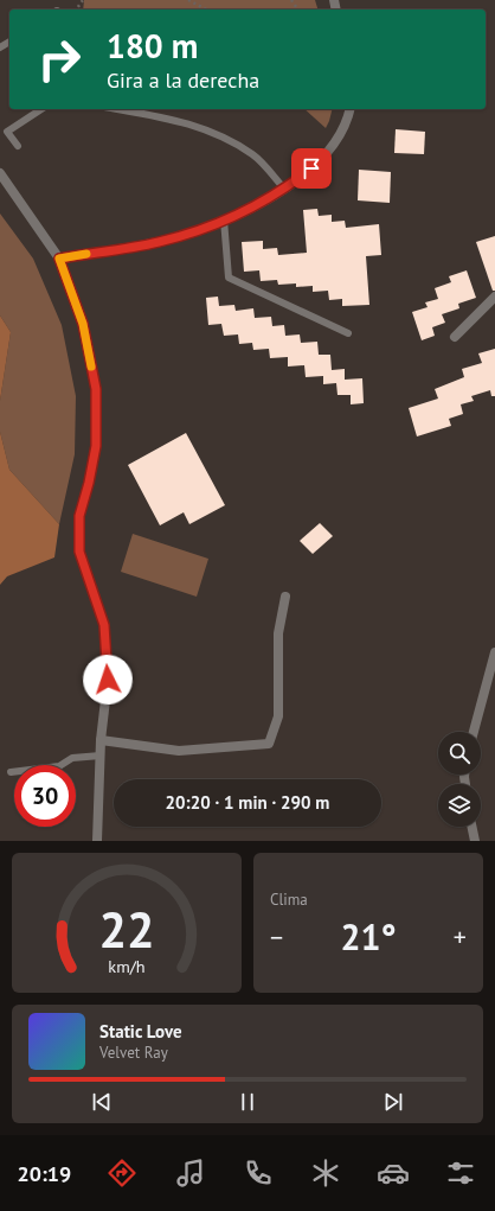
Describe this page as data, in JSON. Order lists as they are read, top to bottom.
{
  "page": {
    "turn": ["180 m", "Gira a la derecha"],
    "limit": "30",
    "trip": "20:20 · 1 min · 290 m",
    "tile": "Clima",
    "heat": ["−", "21°", "+"],
    "song": ["Static Love", "Velvet Ray"],
    "tabs": "20:19",
    "gauge": ["22", "km/h"]
  }
}
